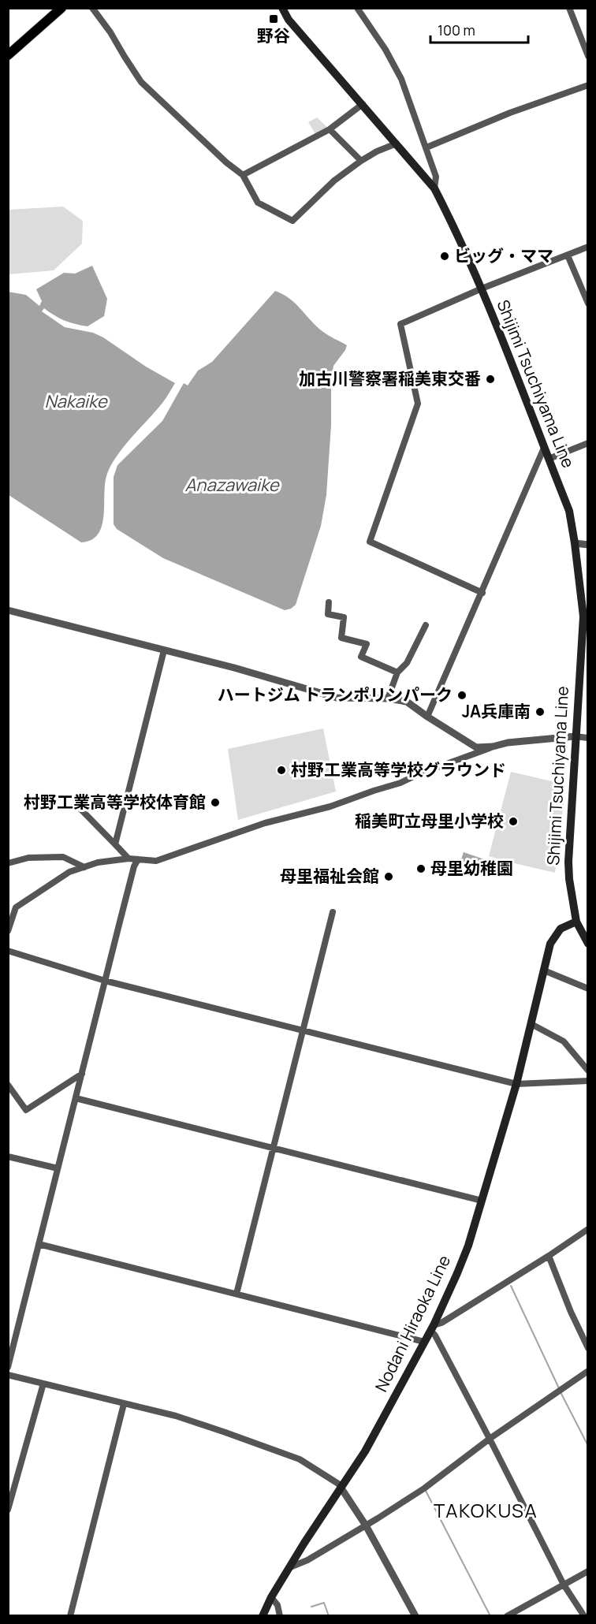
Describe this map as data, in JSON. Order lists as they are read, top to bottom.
{
  "streets": {
    "main road": ["Shijimi Tsuchiyama Line", "Nodani Hiraoka Line"]
  },
  "crossings": [
    ["Shijimi Tsuchiyama Line", "Nodani Hiraoka Line"]
  ],
  "districts": ["TAKOKUSA"],
  "water": ["Nakaike", "Anazawaike"],
  "places": {
    "transit": ["野谷"],
    "other": [
      "ビッグ・ママ",
      "加古川警察署稲美東交番",
      "ハートジム トランポリンパーク",
      "JA兵庫南",
      "村野工業高等学校グラウンド",
      "村野工業高等学校体育館",
      "稲美町立母里小学校",
      "母里幼稚園",
      "母里福祉会館"
    ]
  },
  "scale_bar": "100 m"
}
